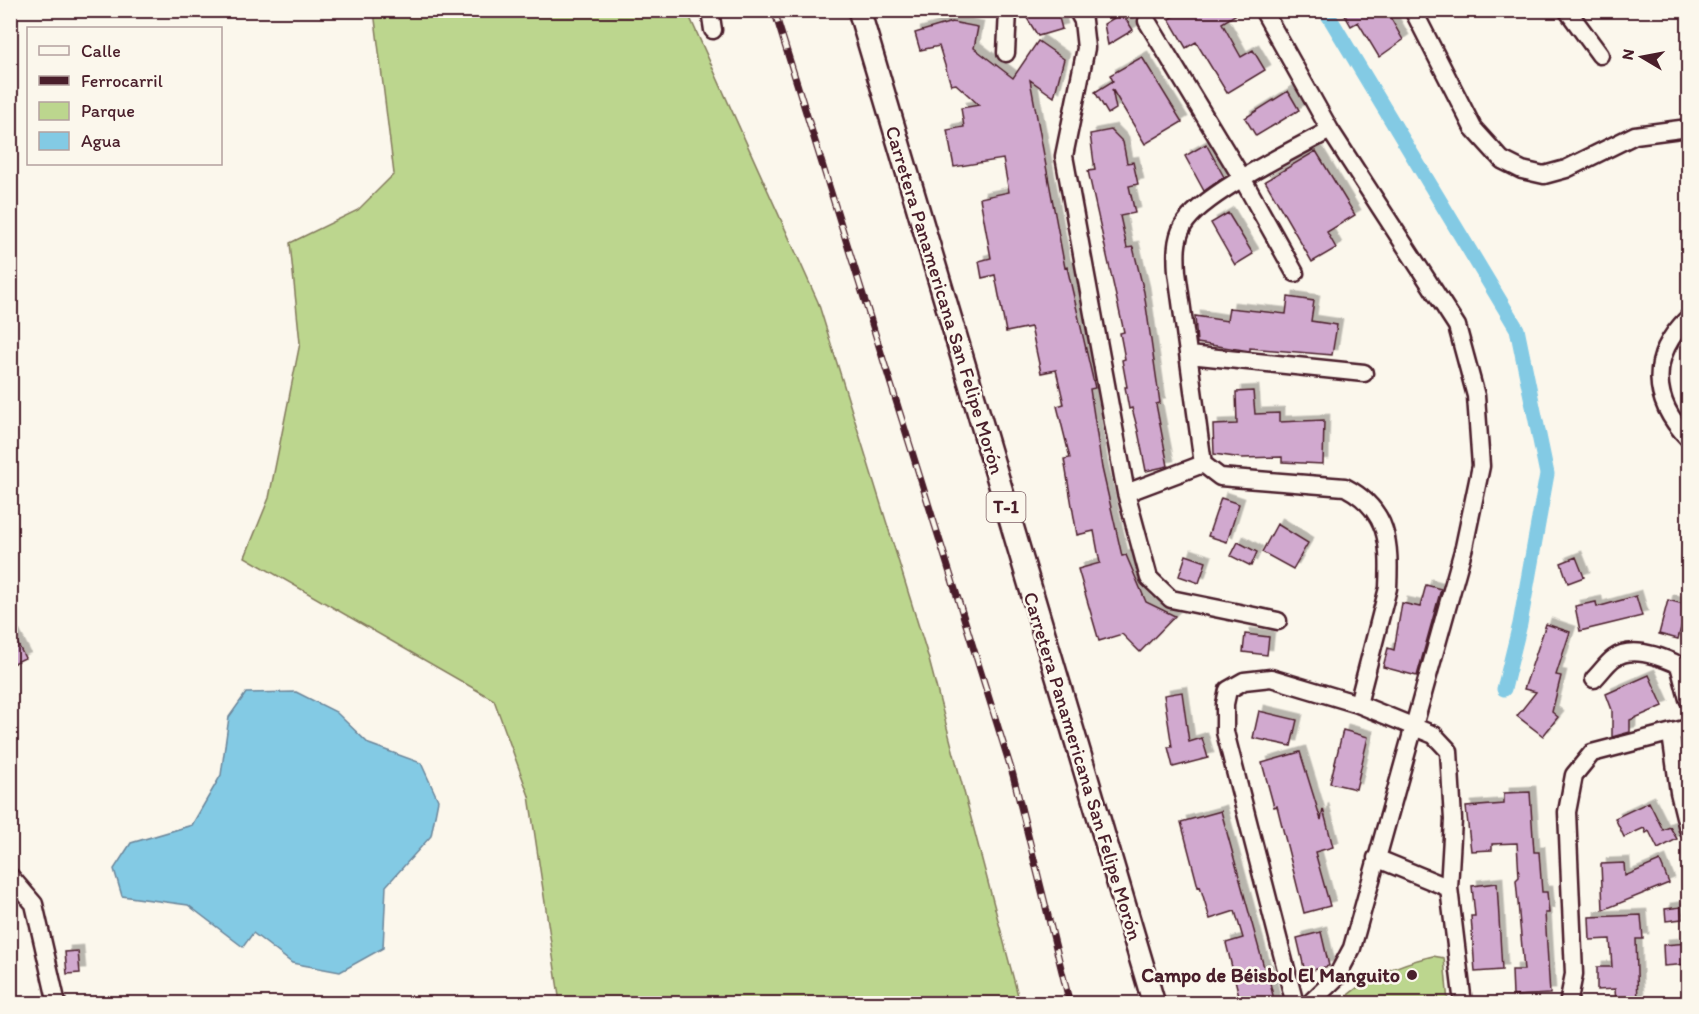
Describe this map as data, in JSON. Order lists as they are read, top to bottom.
{
  "streets": {
    "main road": ["Carretera Panamericana San Felipe Morón", "T-1"]
  },
  "places": ["Campo de Béisbol El Manguito"],
  "legend": [
    "Calle",
    "Ferrocarril",
    "Parque",
    "Agua"
  ],
  "north": "left"
}
